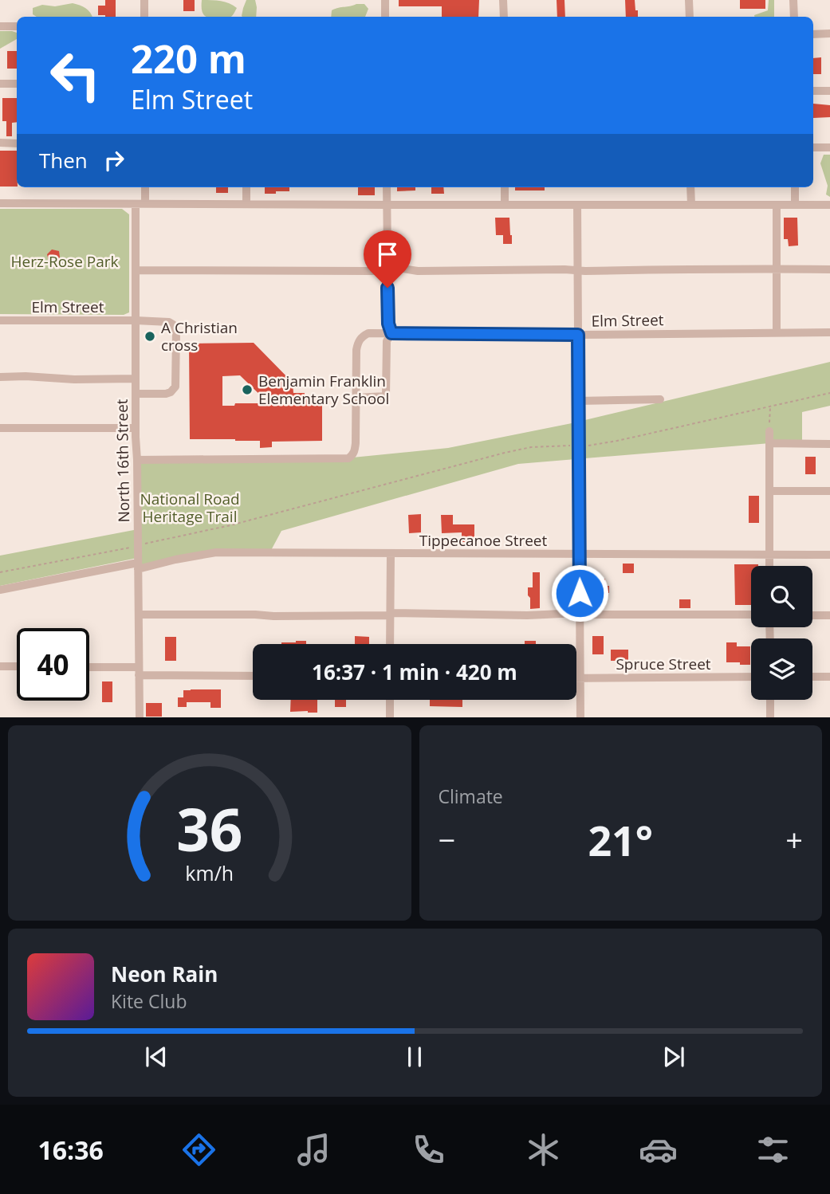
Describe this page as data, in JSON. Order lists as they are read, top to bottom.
{
  "streets": {
    "street": [
      "Elm Street",
      "North 16th Street",
      "Tippecanoe Street",
      "Spruce Street"
    ]
  },
  "crossings": [
    ["Elm Street", "North 16th Street"],
    ["North 16th Street", "Tippecanoe Street"]
  ],
  "parks": ["Herz-Rose Park", "National Road Heritage Trail"],
  "places": ["A Christian cross", "Benjamin Franklin Elementary School"],
  "page": {
    "turn": ["220 m", "Elm Street"],
    "then": "Then",
    "limit": "40",
    "trip": "16:37 · 1 min · 420 m",
    "tile": "Climate",
    "heat": ["−", "21°", "+"],
    "song": ["Neon Rain", "Kite Club"],
    "tabs": "16:36",
    "gauge": ["36", "km/h"]
  }
}
